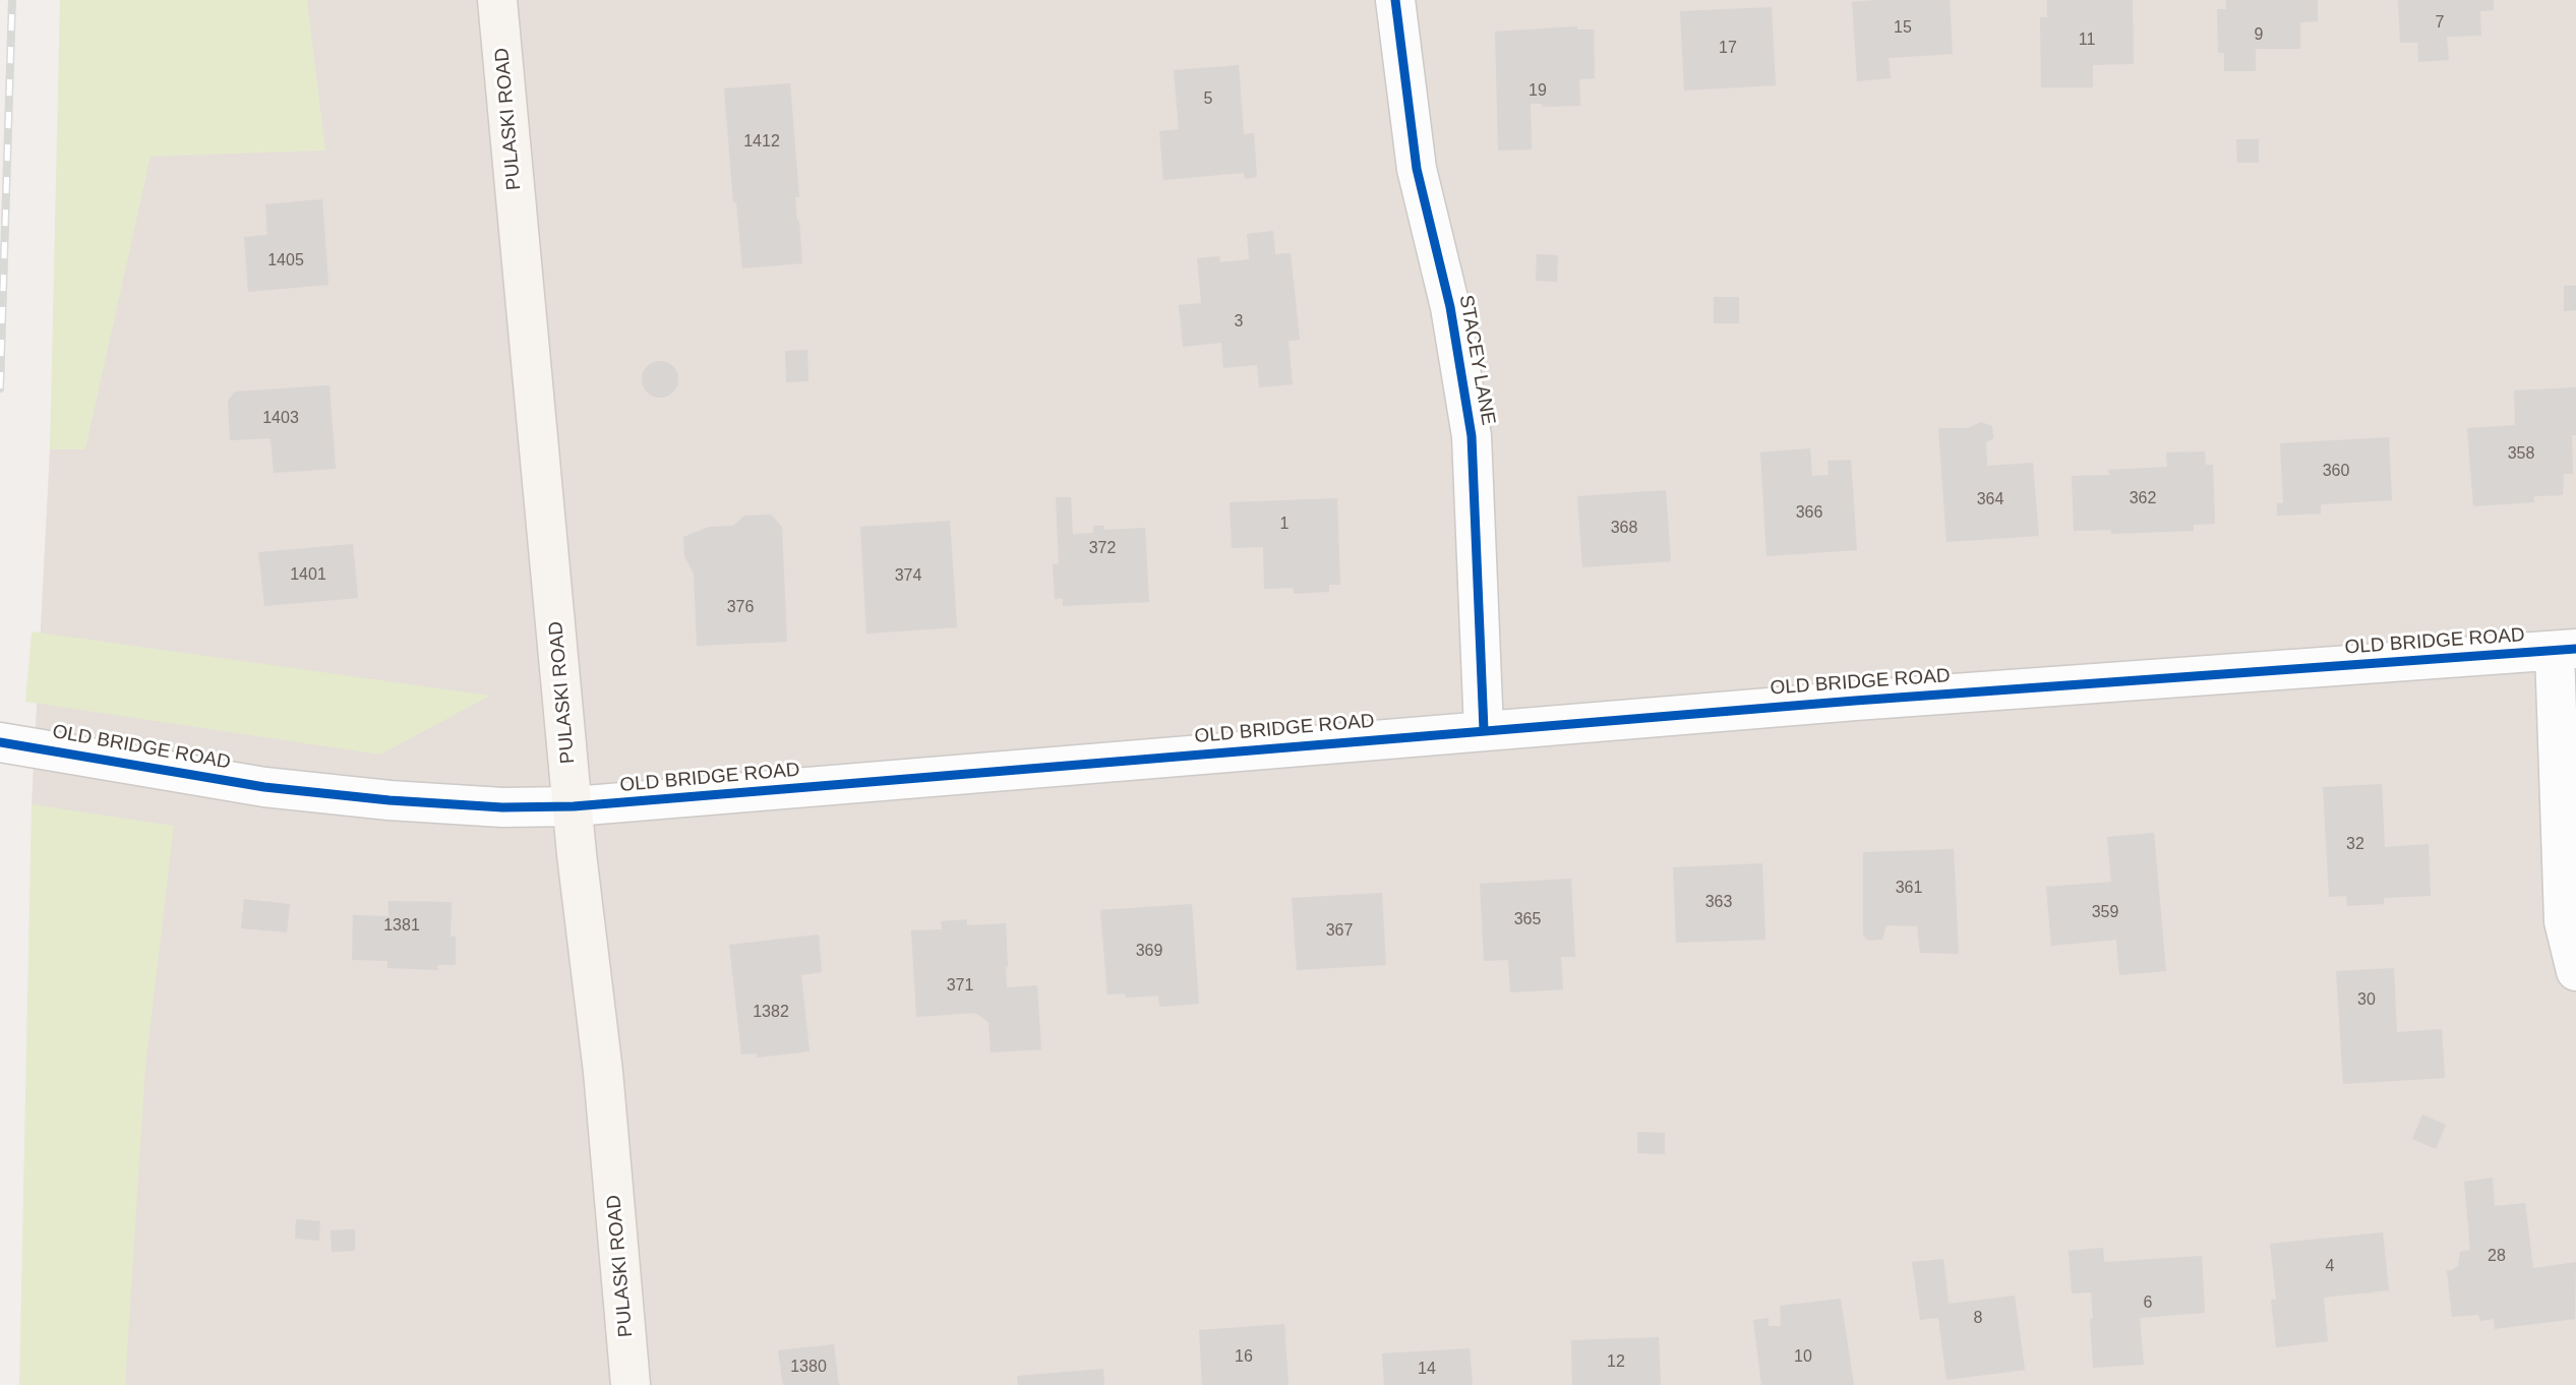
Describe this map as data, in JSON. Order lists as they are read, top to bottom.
{
  "streets": {
    "main road": ["PULASKI ROAD"],
    "street": ["STACEY LANE", "OLD BRIDGE ROAD"]
  },
  "crossings": [
    ["PULASKI ROAD", "OLD BRIDGE ROAD"],
    ["STACEY LANE", "OLD BRIDGE ROAD"]
  ],
  "house_numbers": [
    "7",
    "15",
    "9",
    "11",
    "17",
    "19",
    "5",
    "1412",
    "1405",
    "3",
    "1403",
    "358",
    "360",
    "362",
    "364",
    "366",
    "1",
    "368",
    "372",
    "1401",
    "374",
    "376",
    "32",
    "361",
    "363",
    "359",
    "365",
    "1381",
    "367",
    "369",
    "371",
    "30",
    "1382",
    "28",
    "4",
    "6",
    "8",
    "16",
    "10",
    "12",
    "1380",
    "14"
  ]
}
